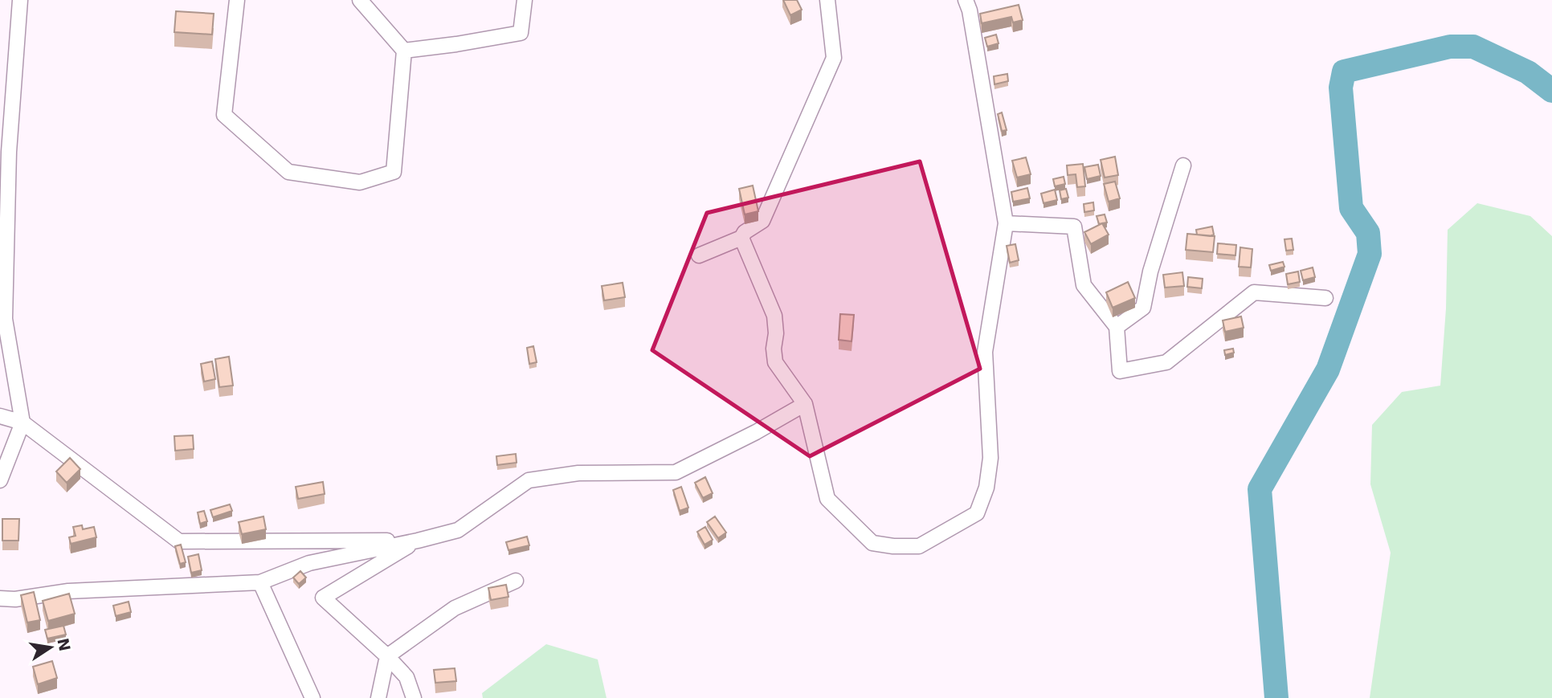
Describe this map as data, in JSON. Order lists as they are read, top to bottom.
{
  "north": "right"
}
